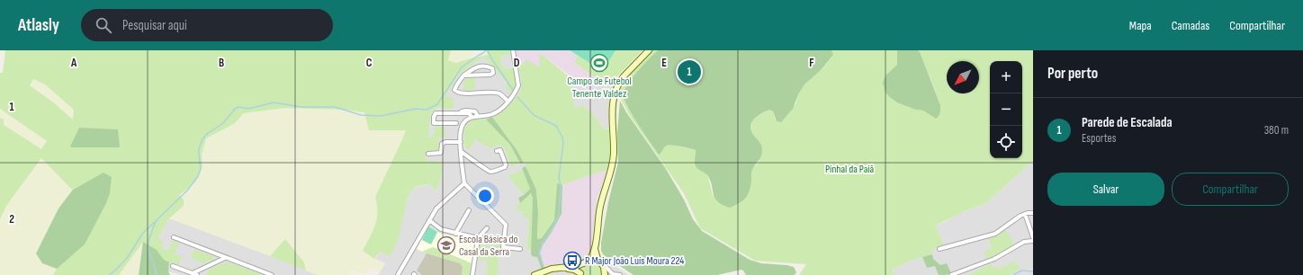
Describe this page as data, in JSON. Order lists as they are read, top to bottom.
{
  "parks": ["Pinhal da Paiã"],
  "places": {
    "sports": ["Campo de Futebol Tenente Valdez"],
    "school or university": ["Escola Básica do Casal da Serra"],
    "bus stop": ["R Major João Luís Moura 224"]
  },
  "north": "bottom left",
  "page": {
    "header": "Atlasly",
    "search": "Pesquisar aqui",
    "nav": ["Mapa", "Camadas", "Compartilhar"],
    "heading": "Por perto",
    "pins": "1",
    "map_buttons": ["+", "−"],
    "list": [
      {
        "mark": "1",
        "name": "Parede de Escalada",
        "note": "Esportes",
        "value": "380 m"
      }
    ],
    "buttons": ["Salvar", "Compartilhar"]
  },
  "grid": {
    "columns": [
      "A",
      "B",
      "C",
      "D",
      "E",
      "F"
    ],
    "rows": ["1", "2"]
  }
}
